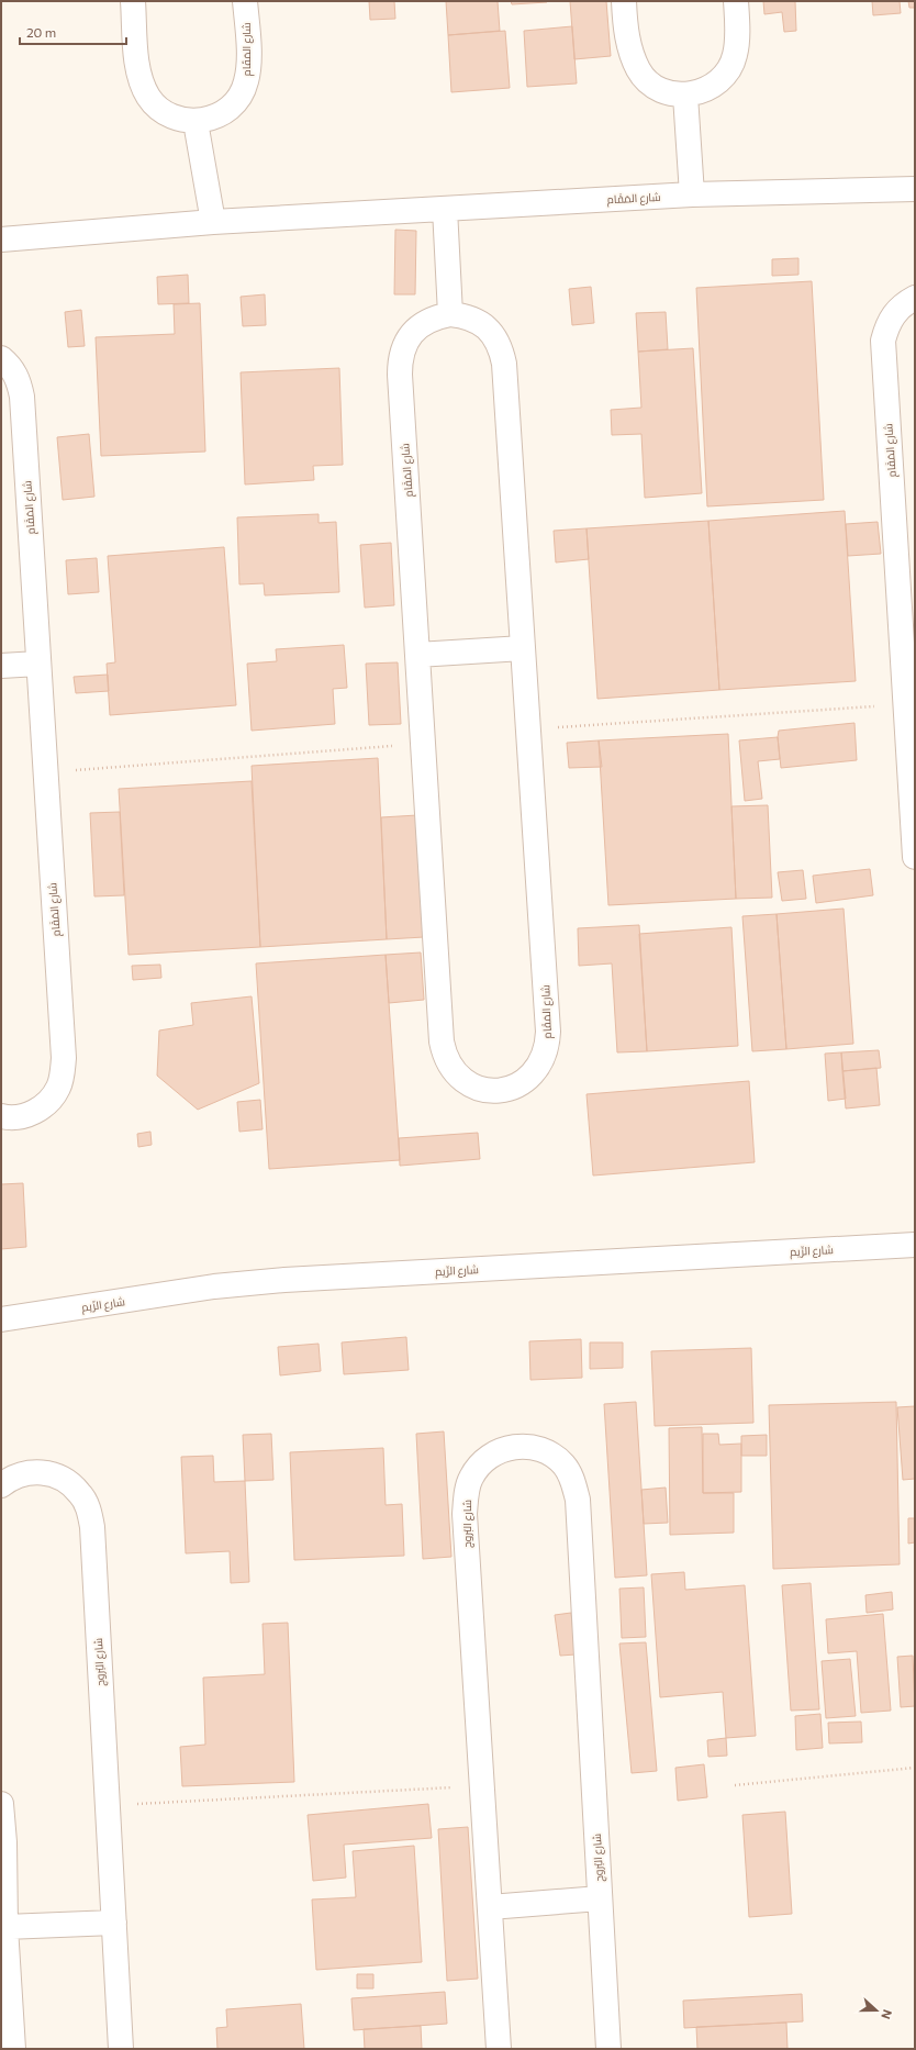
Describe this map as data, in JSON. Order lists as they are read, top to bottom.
{
  "streets": {
    "street": ["شارع المَقَام", "شارع الرِّيم", "شارع البُروج"]
  },
  "scale_bar": "20 m",
  "north": "right"
}
